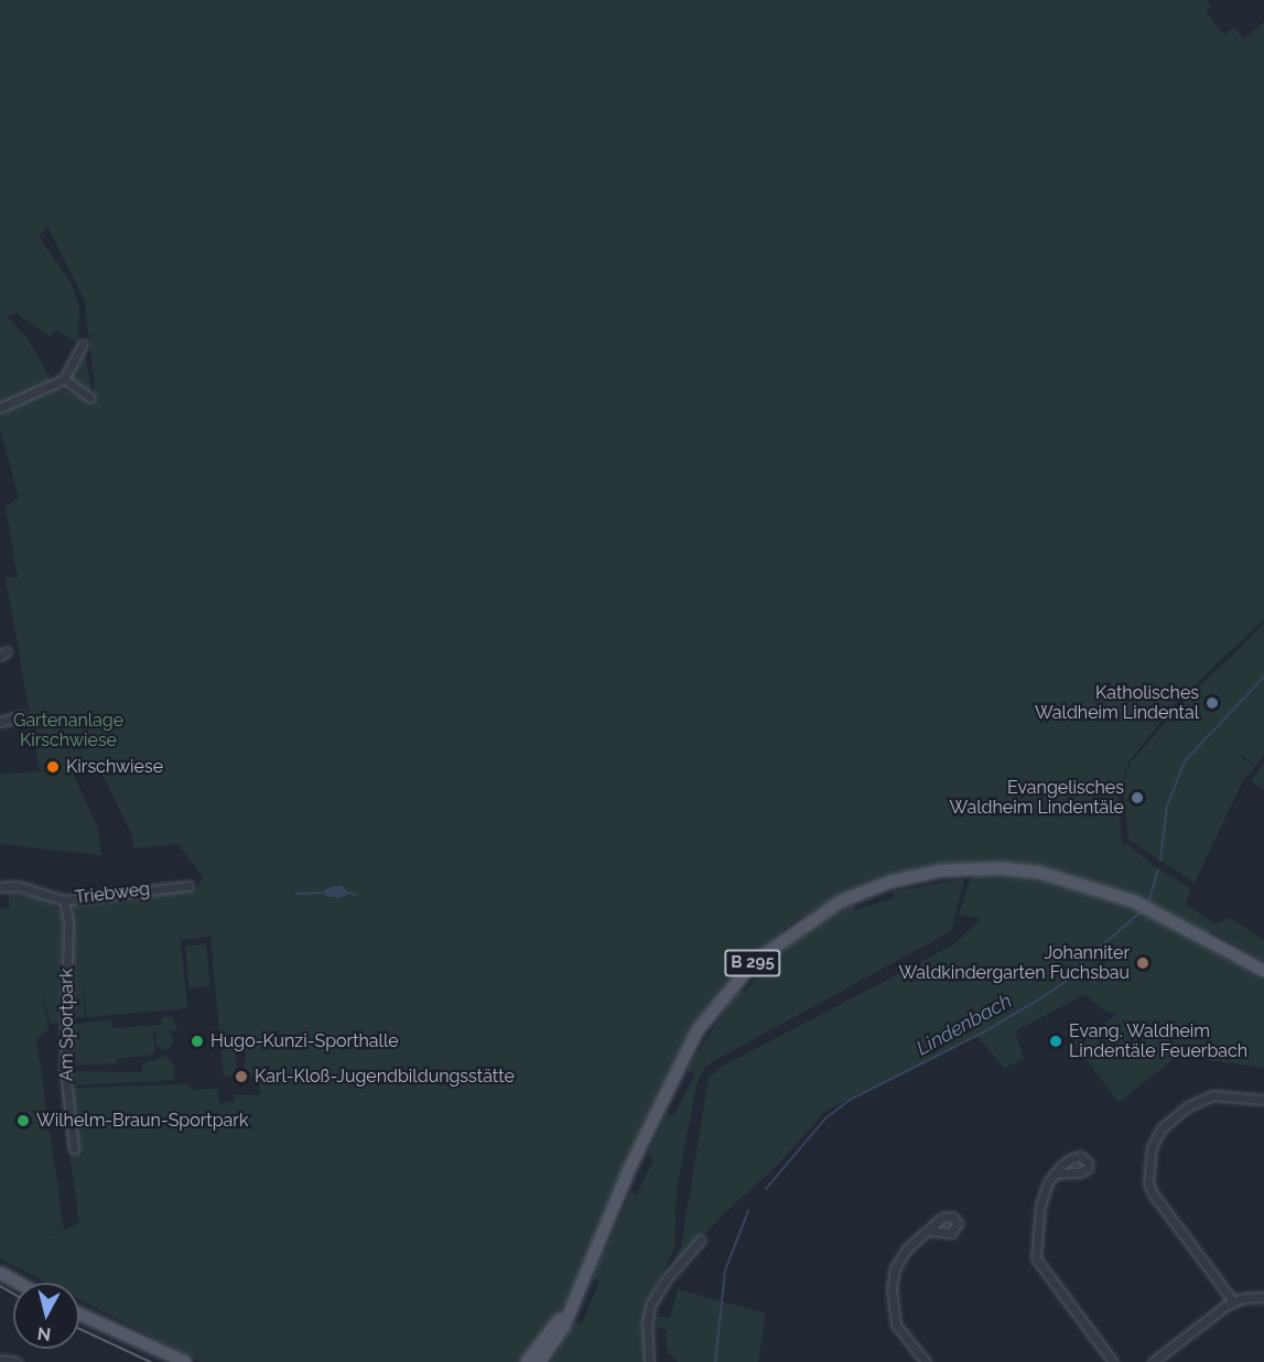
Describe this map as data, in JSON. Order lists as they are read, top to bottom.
{
  "streets": {
    "main road": ["B 295"],
    "street": ["Triebweg", "Am Sportpark"]
  },
  "crossings": [
    ["Triebweg", "Am Sportpark"]
  ],
  "water": ["Lindenbach"],
  "parks": ["Gartenanlage Kirschwiese"],
  "places": [
    "Katholisches Waldheim Lindental",
    "Kirschwiese",
    "Evangelisches Waldheim Lindentäle",
    "Johanniter Waldkindergarten Fuchsbau",
    "Hugo-Kunzi-Sporthalle",
    "Evang. Waldheim Lindentäle Feuerbach",
    "Karl-Kloß-Jugendbildungsstätte",
    "Wilhelm-Braun-Sportpark"
  ],
  "north": "bottom"
}
